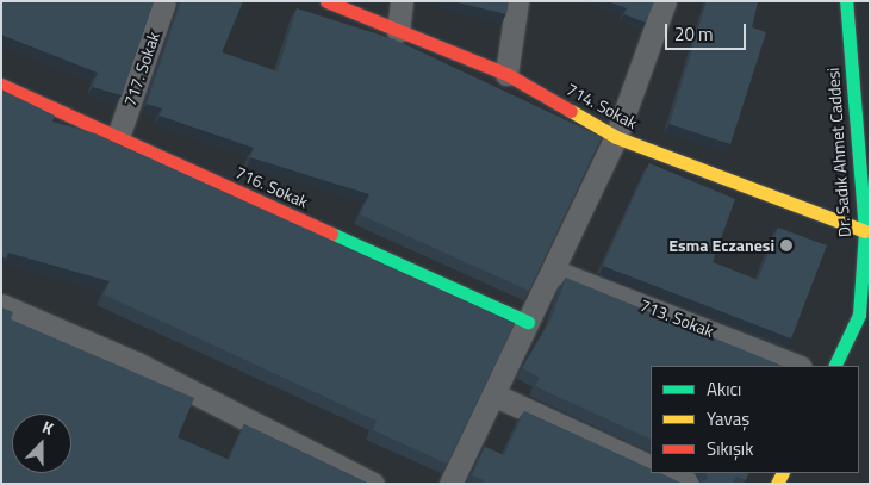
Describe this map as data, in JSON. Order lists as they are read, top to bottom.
{
  "streets": {
    "street": [
      "717. Sokak",
      "714. Sokak",
      "Dr. Sadık Ahmet Caddesi",
      "716. Sokak",
      "713. Sokak"
    ]
  },
  "crossings": [
    ["717. Sokak", "716. Sokak"],
    ["714. Sokak", "Dr. Sadık Ahmet Caddesi"]
  ],
  "places": ["Esma Eczanesi"],
  "legend": ["Akıcı", "Yavaş", "Sıkışık"],
  "scale_bar": "20 m",
  "north": "top"
}
